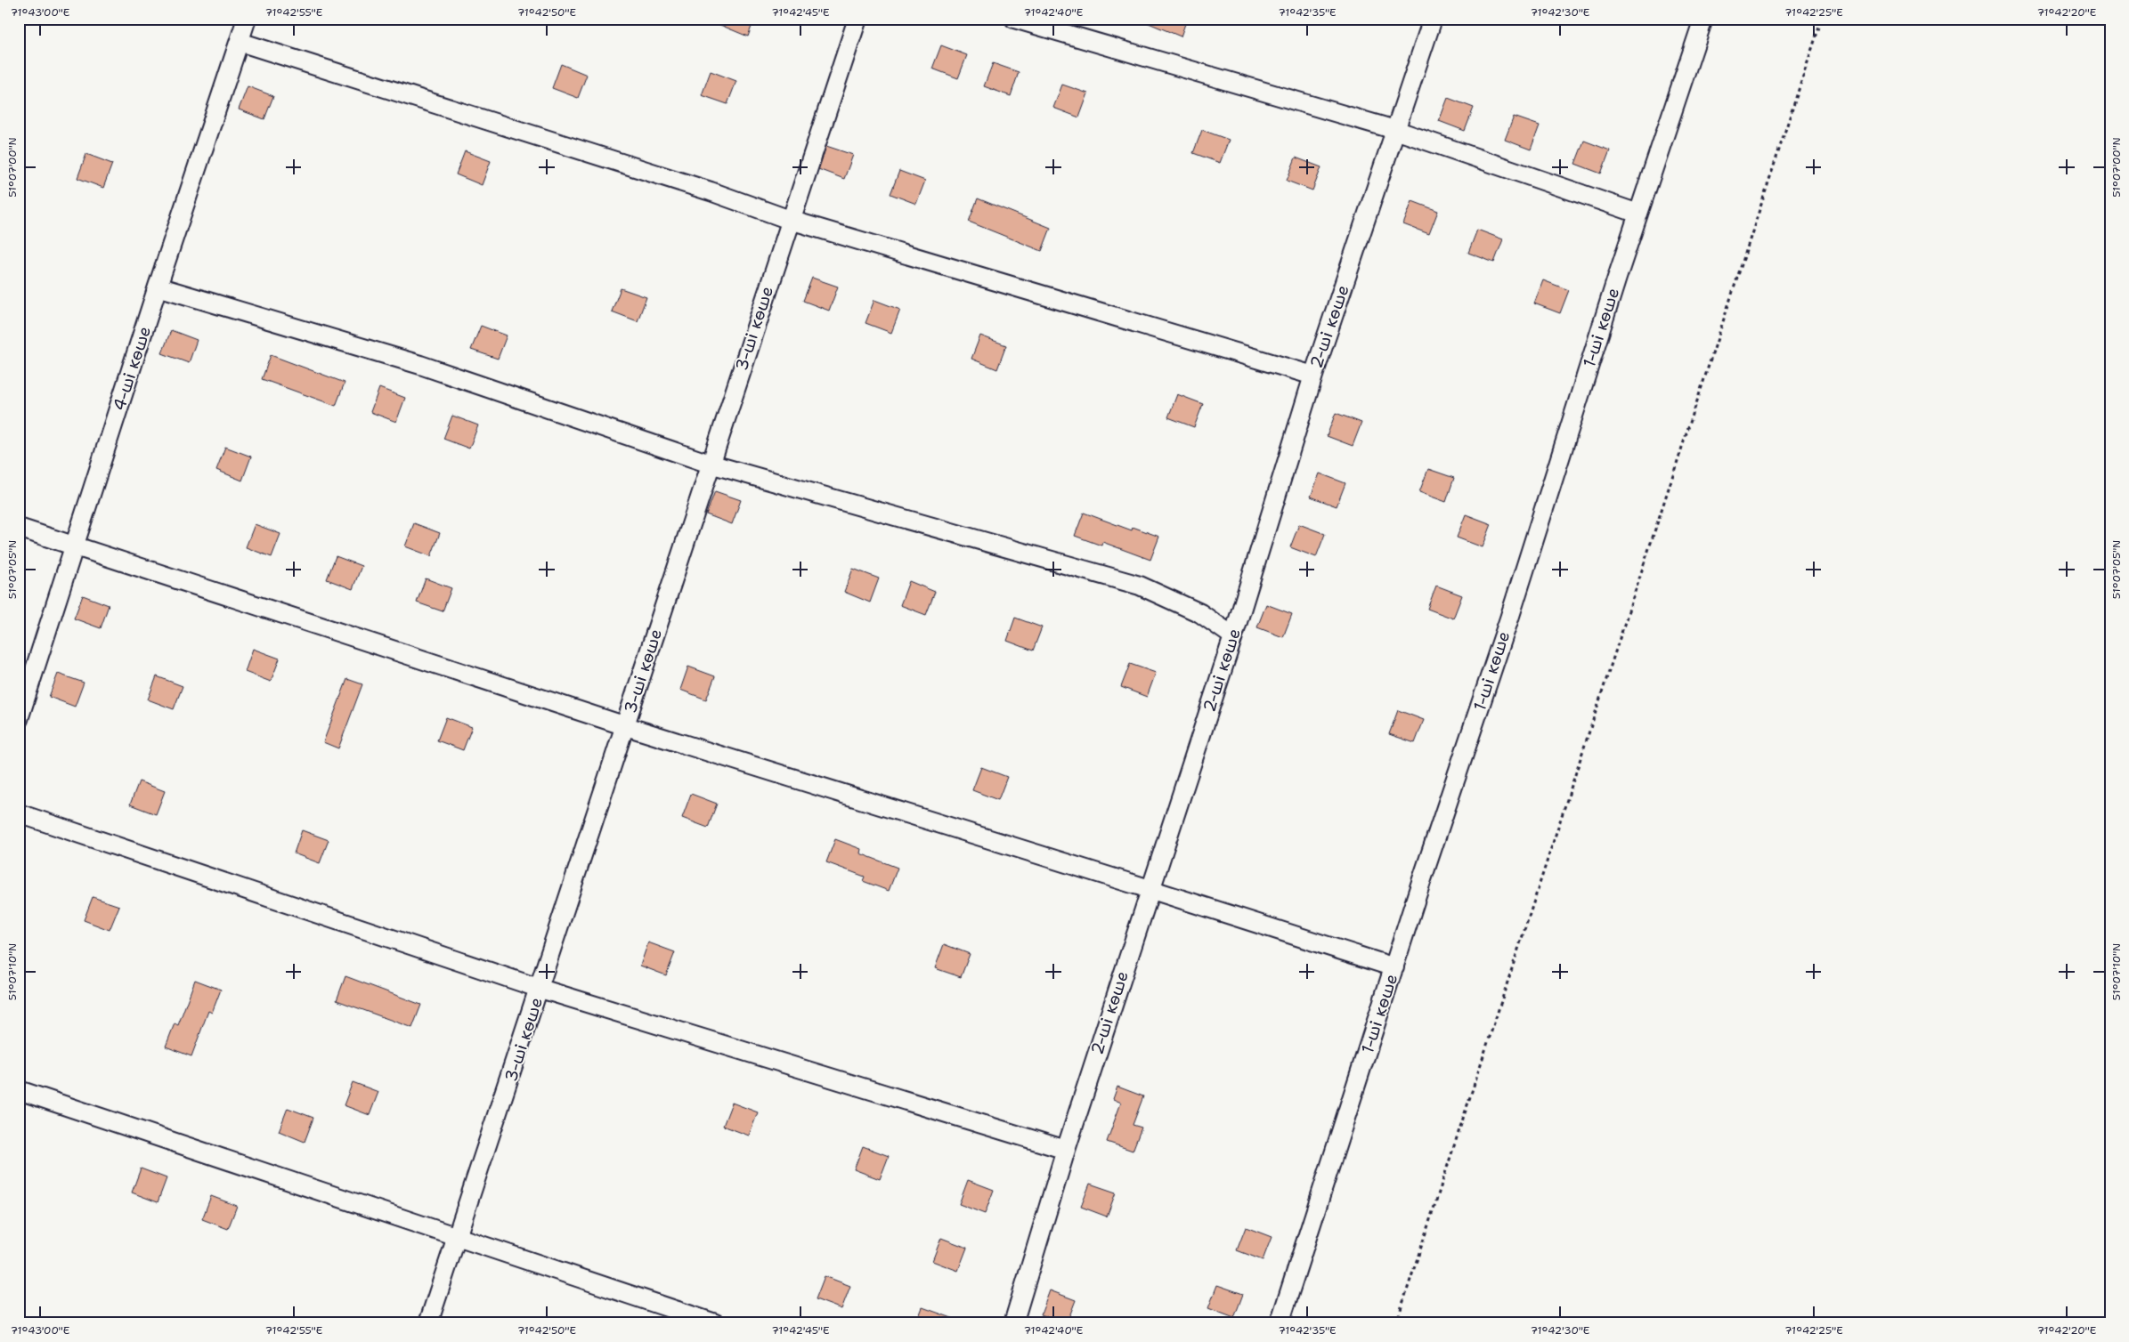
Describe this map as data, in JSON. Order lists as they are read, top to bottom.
{
  "streets": {
    "lane": [
      "2-ші көше",
      "1-ші көше",
      "3-ші көше",
      "4-ші көше"
    ]
  },
  "coordinates": [
    "71°43'00\"E",
    "71°42'55\"E",
    "71°42'50\"E",
    "71°42'45\"E",
    "71°42'40\"E",
    "71°42'35\"E",
    "71°42'30\"E",
    "71°42'25\"E",
    "71°42'20\"E",
    "51°07'00\"N",
    "51°07'05\"N",
    "51°07'10\"N"
  ]
}
